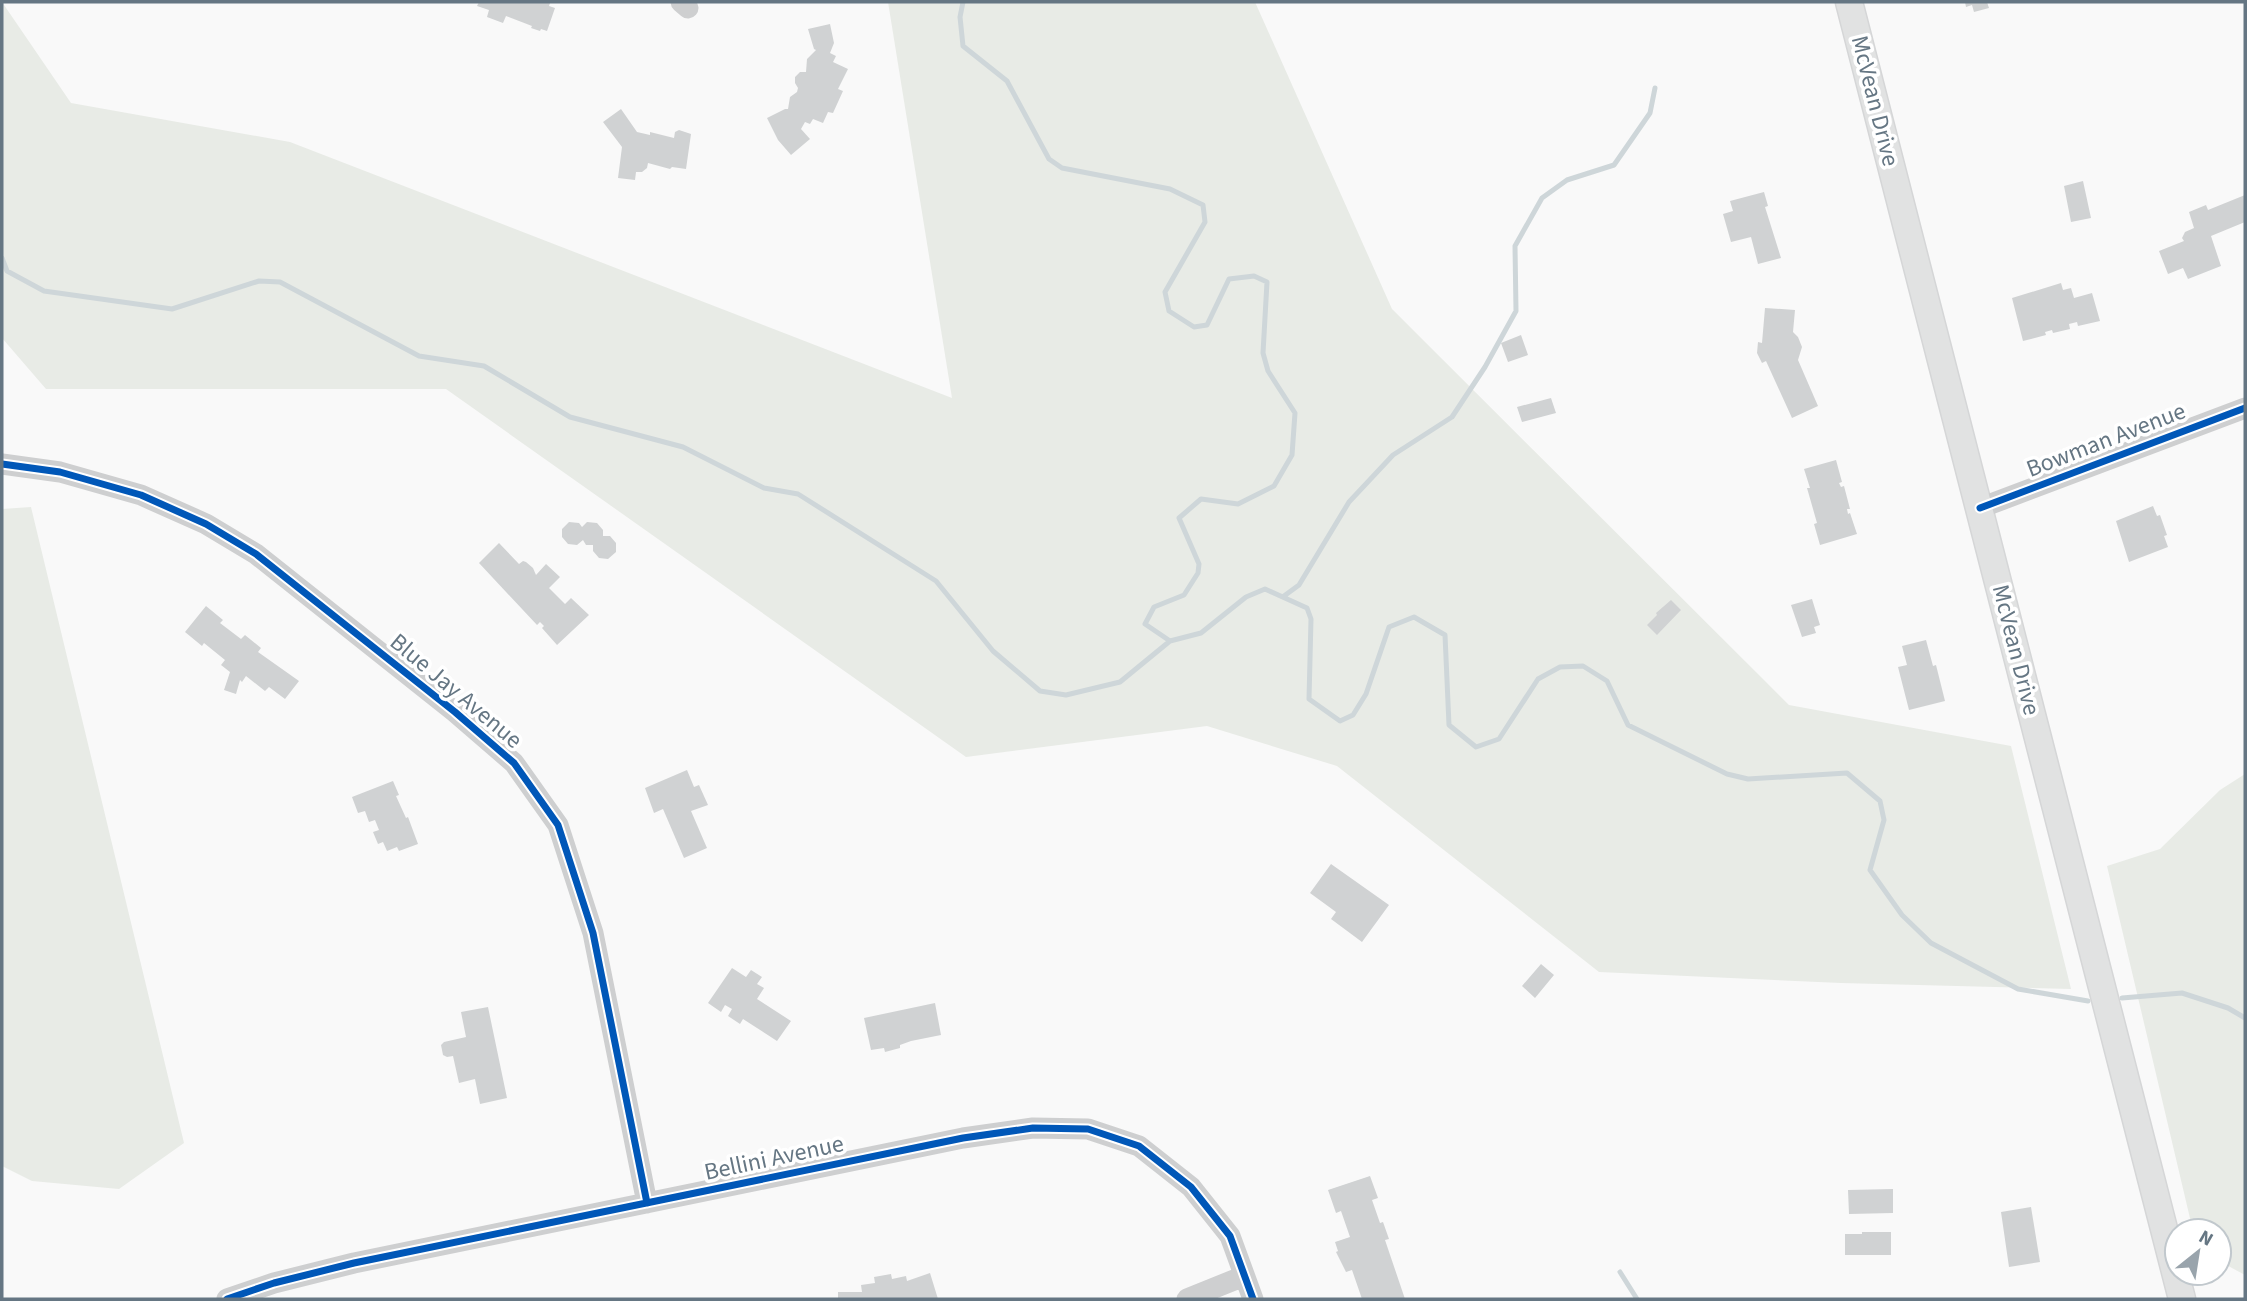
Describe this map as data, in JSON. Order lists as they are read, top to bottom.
{
  "streets": {
    "main road": ["McVean Drive"],
    "street": ["Bowman Avenue", "Blue Jay Avenue", "Bellini Avenue"]
  },
  "crossings": [
    ["McVean Drive", "Bowman Avenue"],
    ["Blue Jay Avenue", "Bellini Avenue"]
  ],
  "north": "top right"
}
